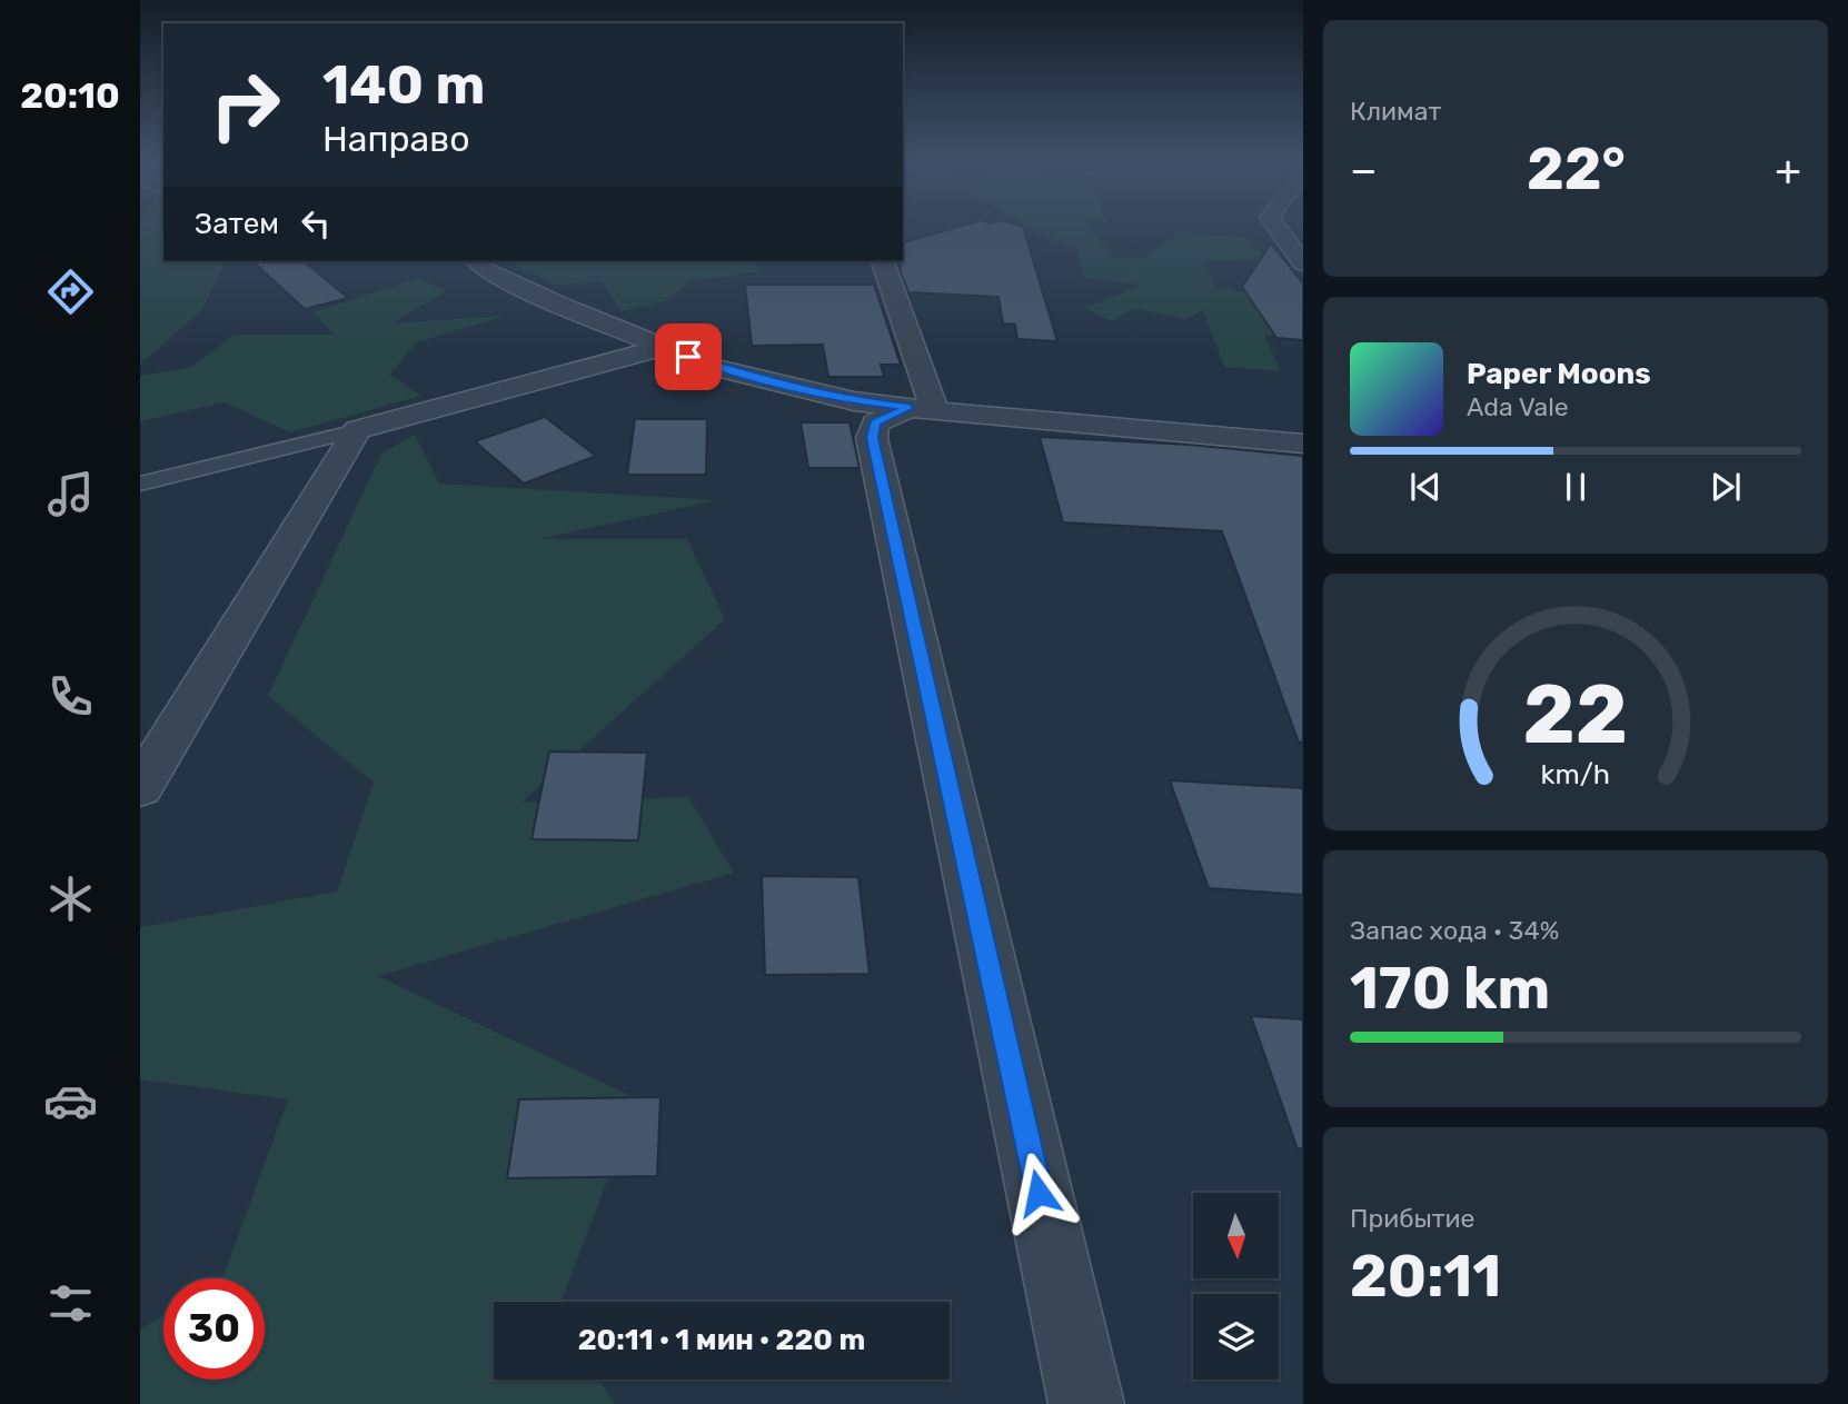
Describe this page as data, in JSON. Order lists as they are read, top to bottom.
{
  "north": "bottom",
  "page": {
    "tabs": "20:10",
    "tile": [
      "Климат",
      ["Запас хода · 34%", "170 km"],
      ["Прибытие", "20:11"]
    ],
    "turn": ["140 m", "Направо"],
    "heat": ["−", "22°", "+"],
    "then": "Затем",
    "song": ["Paper Moons", "Ada Vale"],
    "limit": "30",
    "trip": "20:11 · 1 мин · 220 m",
    "gauge": ["22", "km/h"]
  }
}
